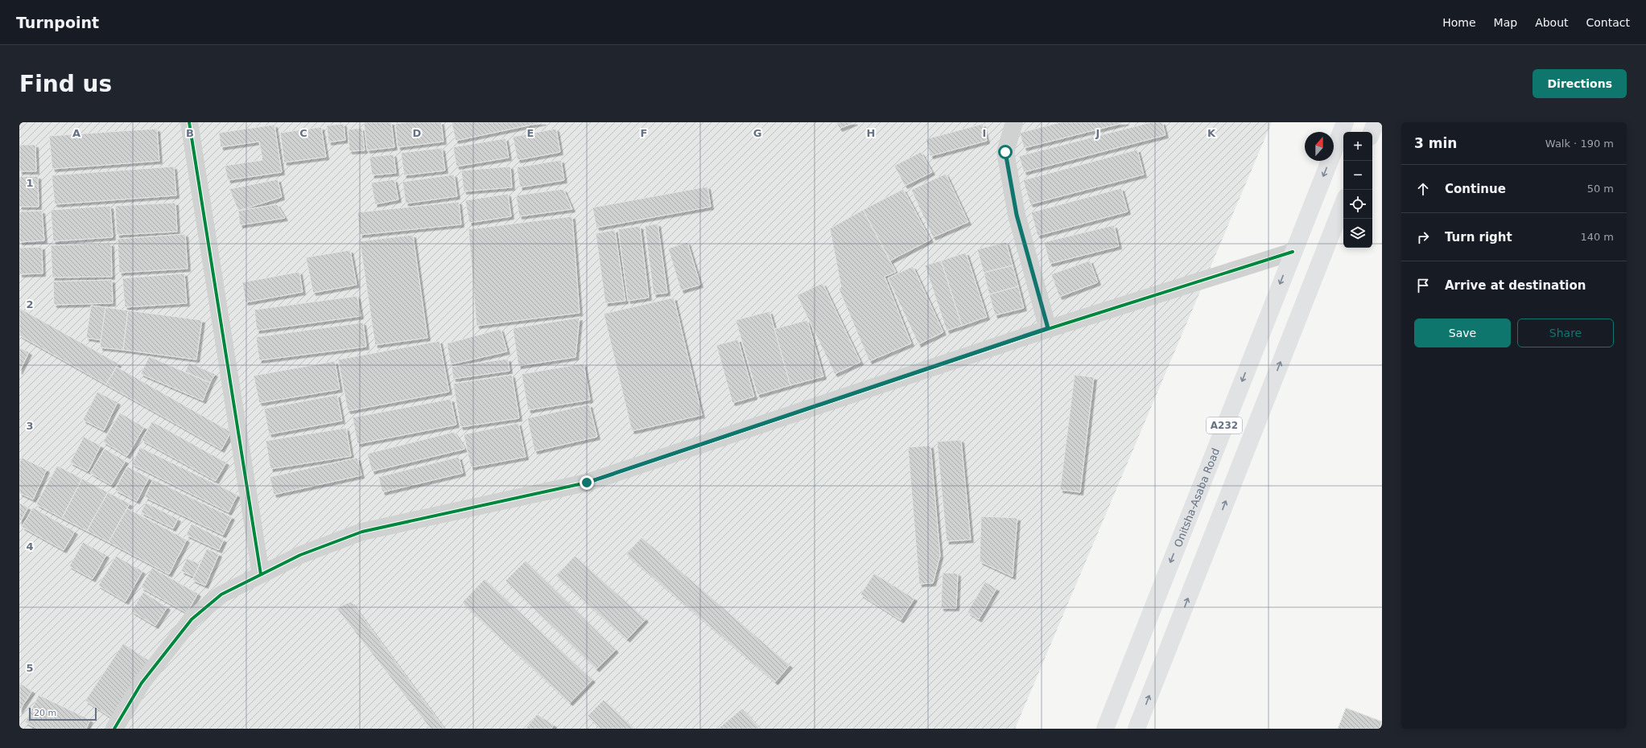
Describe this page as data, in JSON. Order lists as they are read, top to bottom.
{
  "streets": {
    "highway": ["A232", "Onitsha-Asaba Road"]
  },
  "scale_bar": "20 m",
  "north": "top",
  "page": {
    "header": "Turnpoint",
    "nav": [
      "Home",
      "Map",
      "About",
      "Contact"
    ],
    "buttons": [
      "Directions",
      ["Save", "Share"]
    ],
    "title": "Find us",
    "heading": ["3 min", "Walk · 190 m"],
    "map_buttons": ["+", "−"],
    "list": [
      ["Continue", "50 m"],
      ["Turn right", "140 m"],
      "Arrive at destination"
    ],
    "scale": "20 m"
  },
  "grid": {
    "columns": [
      "A",
      "B",
      "C",
      "D",
      "E",
      "F",
      "G",
      "H",
      "I",
      "J",
      "K"
    ],
    "rows": [
      "1",
      "2",
      "3",
      "4",
      "5"
    ]
  }
}
